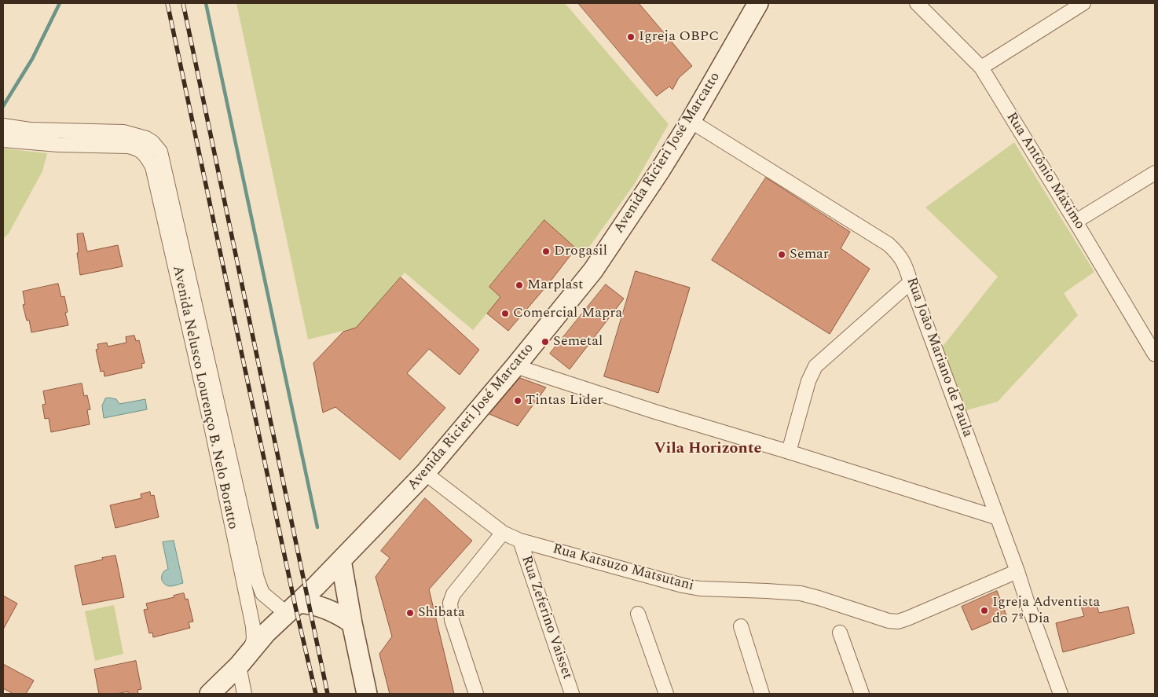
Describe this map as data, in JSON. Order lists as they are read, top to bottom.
{
  "streets": {
    "main road": ["Avenida Ricieri José Marcatto"],
    "street": [
      "Rua Antônio Máximo",
      "Rua João Mariano de Paula",
      "Avenida Nelusco Lourenço B. Nelo Boratto",
      "Rua Katsuzo Matsutani",
      "Rua Zeferino Vaisset"
    ]
  },
  "crossings": [
    ["Avenida Ricieri José Marcatto", "Rua João Mariano de Paula"],
    ["Avenida Ricieri José Marcatto", "Avenida Nelusco Lourenço B. Nelo Boratto"],
    ["Avenida Ricieri José Marcatto", "Rua Katsuzo Matsutani"],
    ["Rua João Mariano de Paula", "Rua Katsuzo Matsutani"],
    ["Rua Katsuzo Matsutani", "Rua Zeferino Vaisset"]
  ],
  "districts": ["Vila Horizonte"],
  "places": [
    "Igreja OBPC",
    "Drogasil",
    "Semar",
    "Marplast",
    "Comercial Mapra",
    "Semetal",
    "Tintas Lider",
    "Igreja Adventista do 7º Dia",
    "Shibata"
  ]
}
